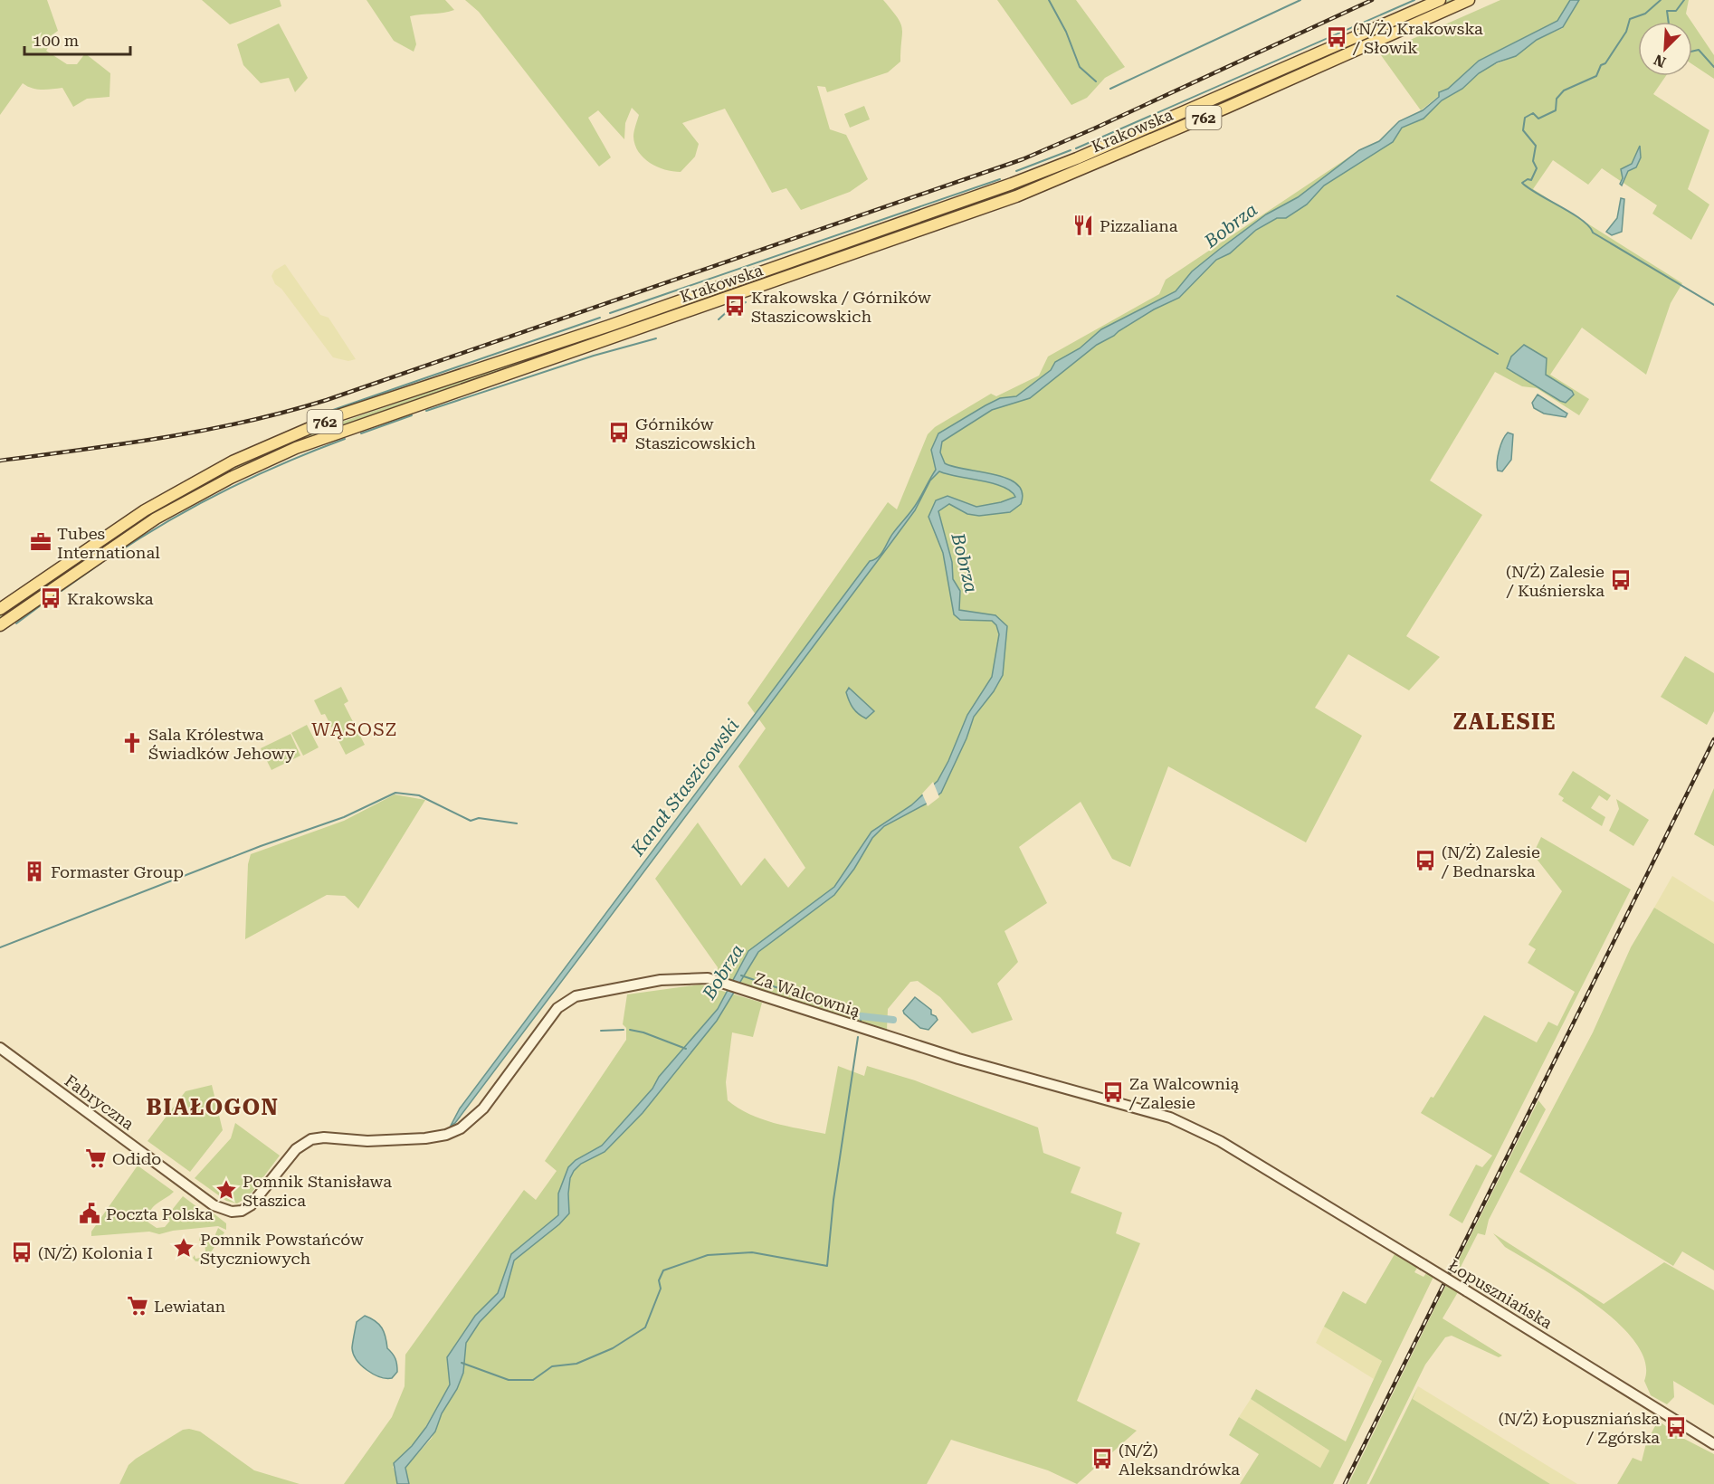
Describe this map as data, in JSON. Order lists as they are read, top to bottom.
{
  "streets": {
    "main road": [
      "762",
      "Krakowska",
      "Za Walcownią",
      "Fabryczna",
      "Łopuszniańska"
    ]
  },
  "crossings": [
    ["Za Walcownią", "Fabryczna"],
    ["Za Walcownią", "Łopuszniańska"]
  ],
  "districts": ["ZALESIE", "WĄSOSZ", "BIAŁOGON"],
  "water": ["Bobrza", "Kanał Staszicowski"],
  "places": {
    "bus stop": [
      "(N/Ż) Krakowska / Słowik",
      "Krakowska / Górników Staszicowskich",
      "Górników Staszicowskich",
      "(N/Ż) Zalesie / Kuśnierska",
      "Krakowska",
      "(N/Ż) Zalesie / Bednarska",
      "Za Walcownią / Zalesie",
      "(N/Ż) Kolonia I",
      "(N/Ż) Łopuszniańska / Zgórska",
      "(N/Ż) Aleksandrówka"
    ],
    "restaurant": ["Pizzaliana"],
    "office": ["Tubes International"],
    "church": ["Sala Królestwa Świadków Jehowy"],
    "building": ["Formaster Group"],
    "supermarket": ["Odido", "Lewiatan"],
    "place": ["Pomnik Stanisława Staszica", "Pomnik Powstańców Styczniowych"],
    "public building": ["Poczta Polska"]
  },
  "scale_bar": "100 m",
  "north": "bottom left"
}
